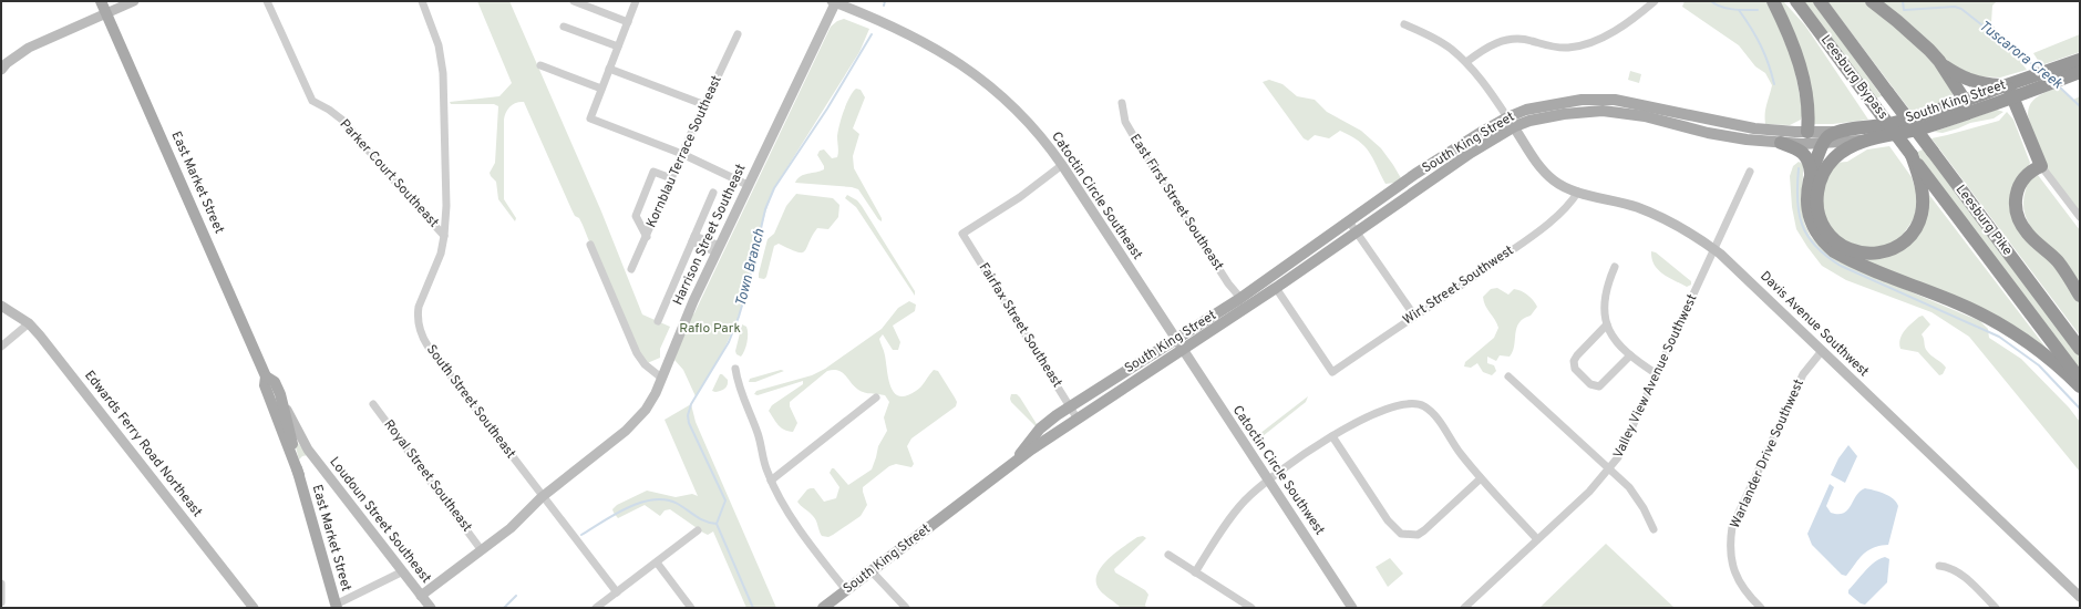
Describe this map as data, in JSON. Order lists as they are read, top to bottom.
{
  "streets": {
    "highway": ["Leesburg Bypass", "South King Street", "Leesburg Pike"],
    "main road": ["East Market Street"],
    "street": [
      "Kornblau Terrace Southeast",
      "Parker Court Southeast",
      "Catoctin Circle Southeast",
      "East First Street Southeast",
      "Harrison Street Southeast",
      "Wirt Street Southwest",
      "Davis Avenue Southwest",
      "Fairfax Street Southeast",
      "Valley View Avenue Southwest",
      "South Street Southeast",
      "Edwards Ferry Road Northeast",
      "Warlander Drive Southwest",
      "Catoctin Circle Southwest",
      "Royal Street Southeast",
      "Loudoun Street Southeast"
    ]
  },
  "crossings": [
    ["Leesburg Bypass", "Leesburg Pike"],
    ["South King Street", "Catoctin Circle Southeast"],
    ["South King Street", "East First Street Southeast"],
    ["South King Street", "Wirt Street Southwest"],
    ["South King Street", "Davis Avenue Southwest"],
    ["South King Street", "Fairfax Street Southeast"],
    ["South King Street", "Catoctin Circle Southwest"],
    ["Parker Court Southeast", "South Street Southeast"],
    ["East Market Street", "Loudoun Street Southeast"],
    ["Catoctin Circle Southeast", "Harrison Street Southeast"],
    ["Catoctin Circle Southeast", "Fairfax Street Southeast"],
    ["Catoctin Circle Southeast", "Catoctin Circle Southwest"],
    ["Harrison Street Southeast", "South Street Southeast"],
    ["Harrison Street Southeast", "Royal Street Southeast"],
    ["Harrison Street Southeast", "Loudoun Street Southeast"],
    ["Wirt Street Southwest", "Davis Avenue Southwest"],
    ["Davis Avenue Southwest", "Valley View Avenue Southwest"],
    ["Davis Avenue Southwest", "Warlander Drive Southwest"]
  ],
  "water": ["Tuscarora Creek", "Town Branch"],
  "parks": ["Raflo Park"]
}
